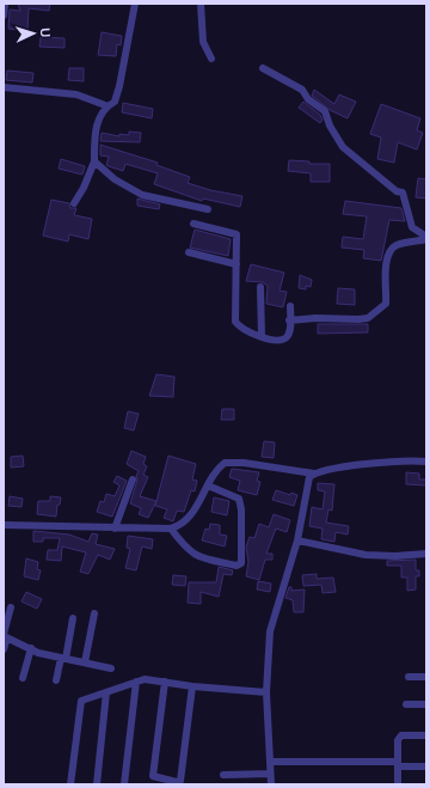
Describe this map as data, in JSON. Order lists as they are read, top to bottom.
{
  "north": "right"
}
